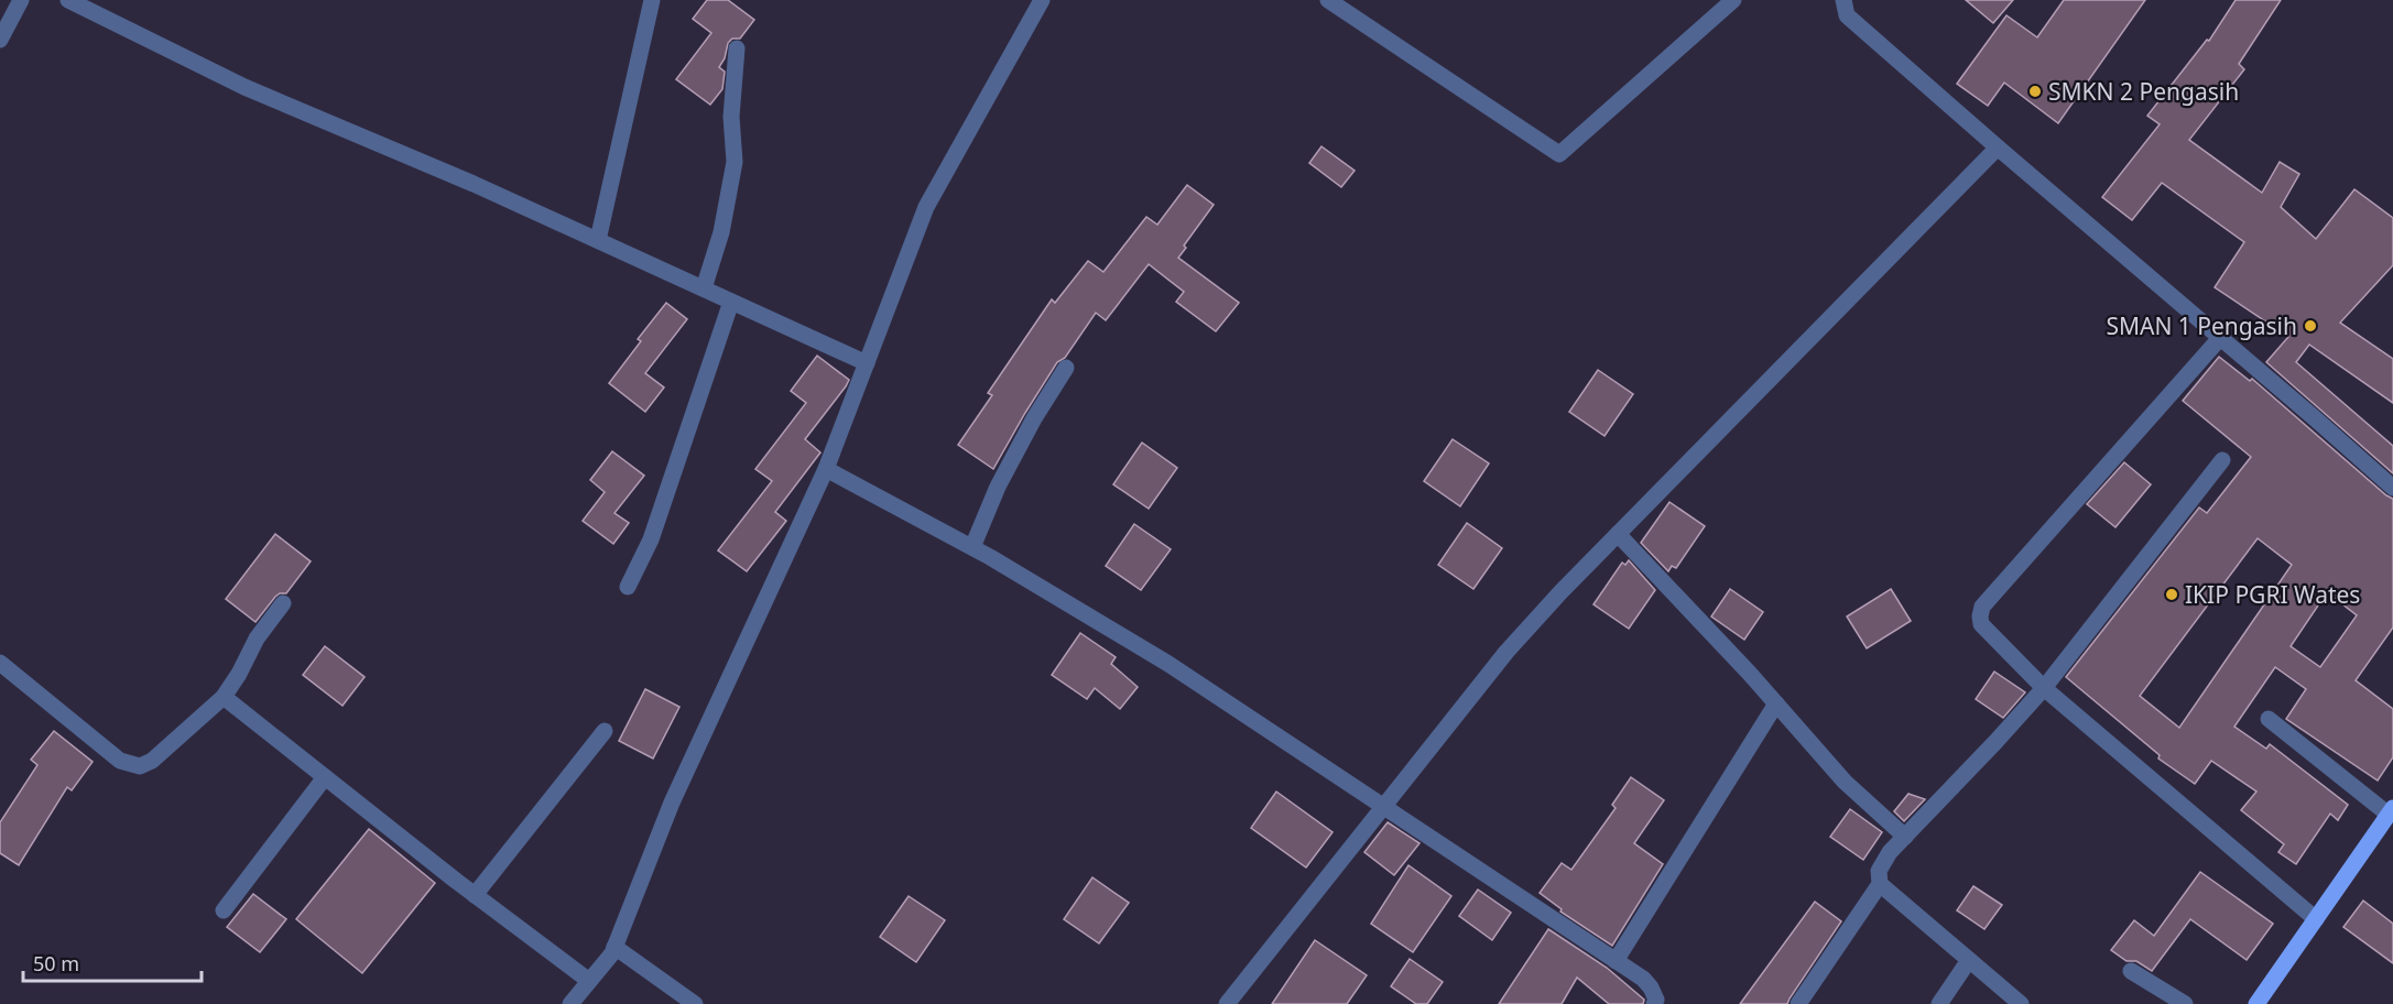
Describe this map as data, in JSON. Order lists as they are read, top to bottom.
{
  "places": ["SMKN 2 Pengasih", "SMAN 1 Pengasih", "IKIP PGRI Wates"],
  "scale_bar": "50 m"
}
